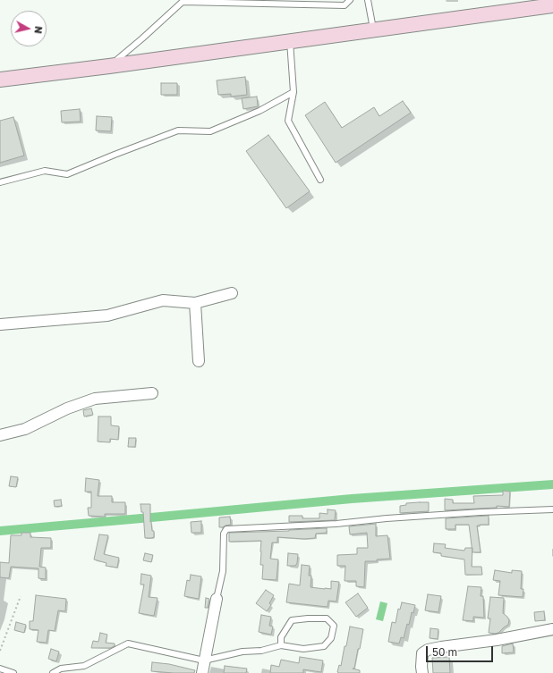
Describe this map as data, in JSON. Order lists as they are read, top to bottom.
{
  "scale_bar": "50 m",
  "north": "right"
}
